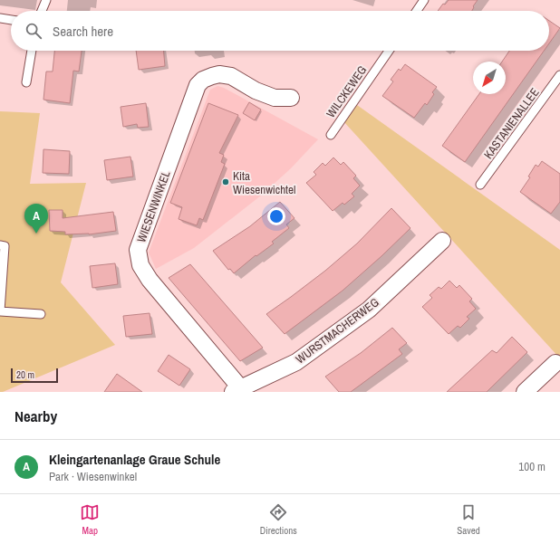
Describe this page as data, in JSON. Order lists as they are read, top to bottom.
{
  "streets": {
    "street": ["WIESENWINKEL", "WURSTMACHERWEG"],
    "lane": ["WILCKEWEG", "KASTANIENALLEE"]
  },
  "crossings": [
    ["WIESENWINKEL", "WURSTMACHERWEG"]
  ],
  "places": ["Kita Wiesenwichtel"],
  "scale_bar": "20 m",
  "north": "bottom left",
  "page": {
    "search": "Search here",
    "pins": "A",
    "scale": "20 m",
    "heading": "Nearby",
    "list": [
      {
        "mark": "A",
        "name": "Kleingartenanlage Graue Schule",
        "note": "Park · Wiesenwinkel",
        "value": "100 m"
      }
    ],
    "nav": ["Map", "Directions", "Saved"]
  }
}
